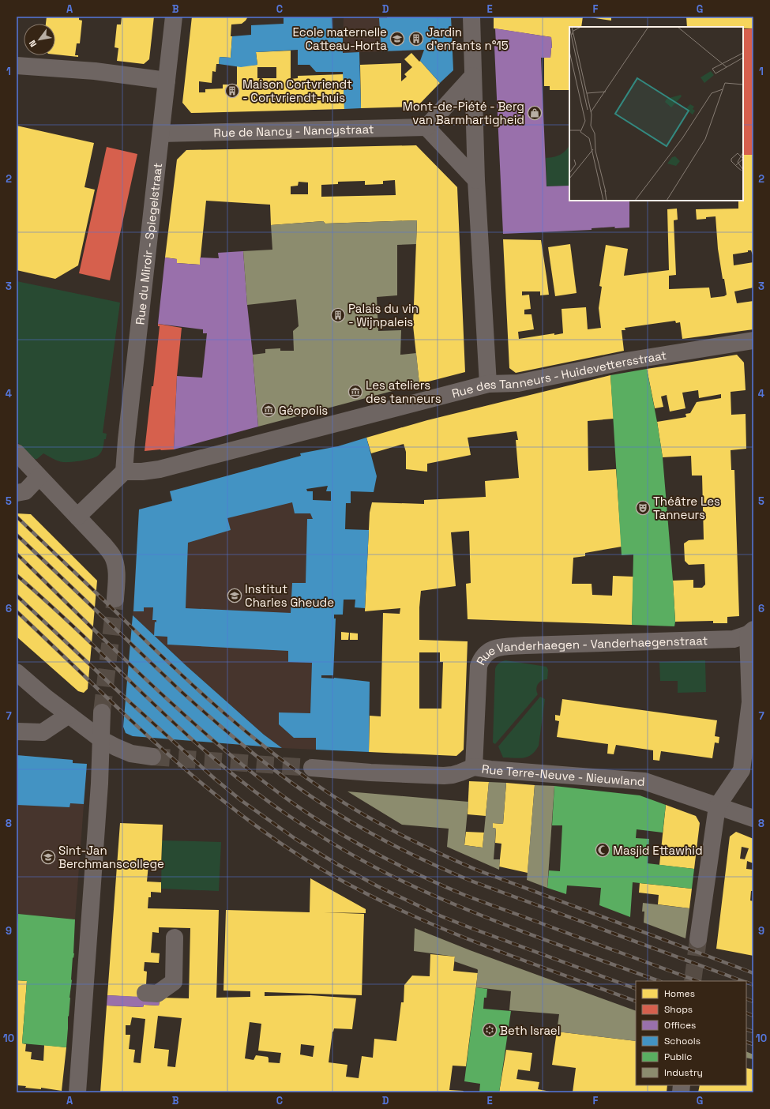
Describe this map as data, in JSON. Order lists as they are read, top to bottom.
{
  "streets": {
    "street": [
      "Rue de Nancy - Nancystraat",
      "Rue du Miroir - Spiegelstraat",
      "Rue des Tanneurs - Huidevettersstraat",
      "Rue Vanderhaegen - Vanderhaegenstraat",
      "Rue Terre-Neuve - Nieuwland"
    ]
  },
  "crossings": [
    ["Rue de Nancy - Nancystraat", "Rue du Miroir - Spiegelstraat"],
    ["Rue du Miroir - Spiegelstraat", "Rue des Tanneurs - Huidevettersstraat"],
    ["Rue Vanderhaegen - Vanderhaegenstraat", "Rue Terre-Neuve - Nieuwland"]
  ],
  "places": {
    "school or university": ["Ecole maternelle Catteau-Horta", "Institut Charles Gheude", "Sint-Jan Berchmanscollege"],
    "building": ["Jardin d'enfants n°15", "Maison Cortvriendt - Cortvriendt-huis", "Palais du vin - Wijnpaleis"],
    "shop": ["Mont-de-Piété - Berg van Barmhartigheid"],
    "museum": ["Les ateliers des tanneurs", "Géopolis"],
    "theatre": ["Théâtre Les Tanneurs"],
    "mosque": ["Masjid Ettawhid"],
    "synagogue": ["Beth Israel"]
  },
  "legend": [
    "Homes",
    "Shops",
    "Offices",
    "Schools",
    "Public",
    "Industry"
  ],
  "north": "bottom left",
  "grid": {
    "columns": [
      "A",
      "B",
      "C",
      "D",
      "E",
      "F",
      "G"
    ],
    "rows": [
      "1",
      "2",
      "3",
      "4",
      "5",
      "6",
      "7",
      "8",
      "9",
      "10"
    ]
  }
}
